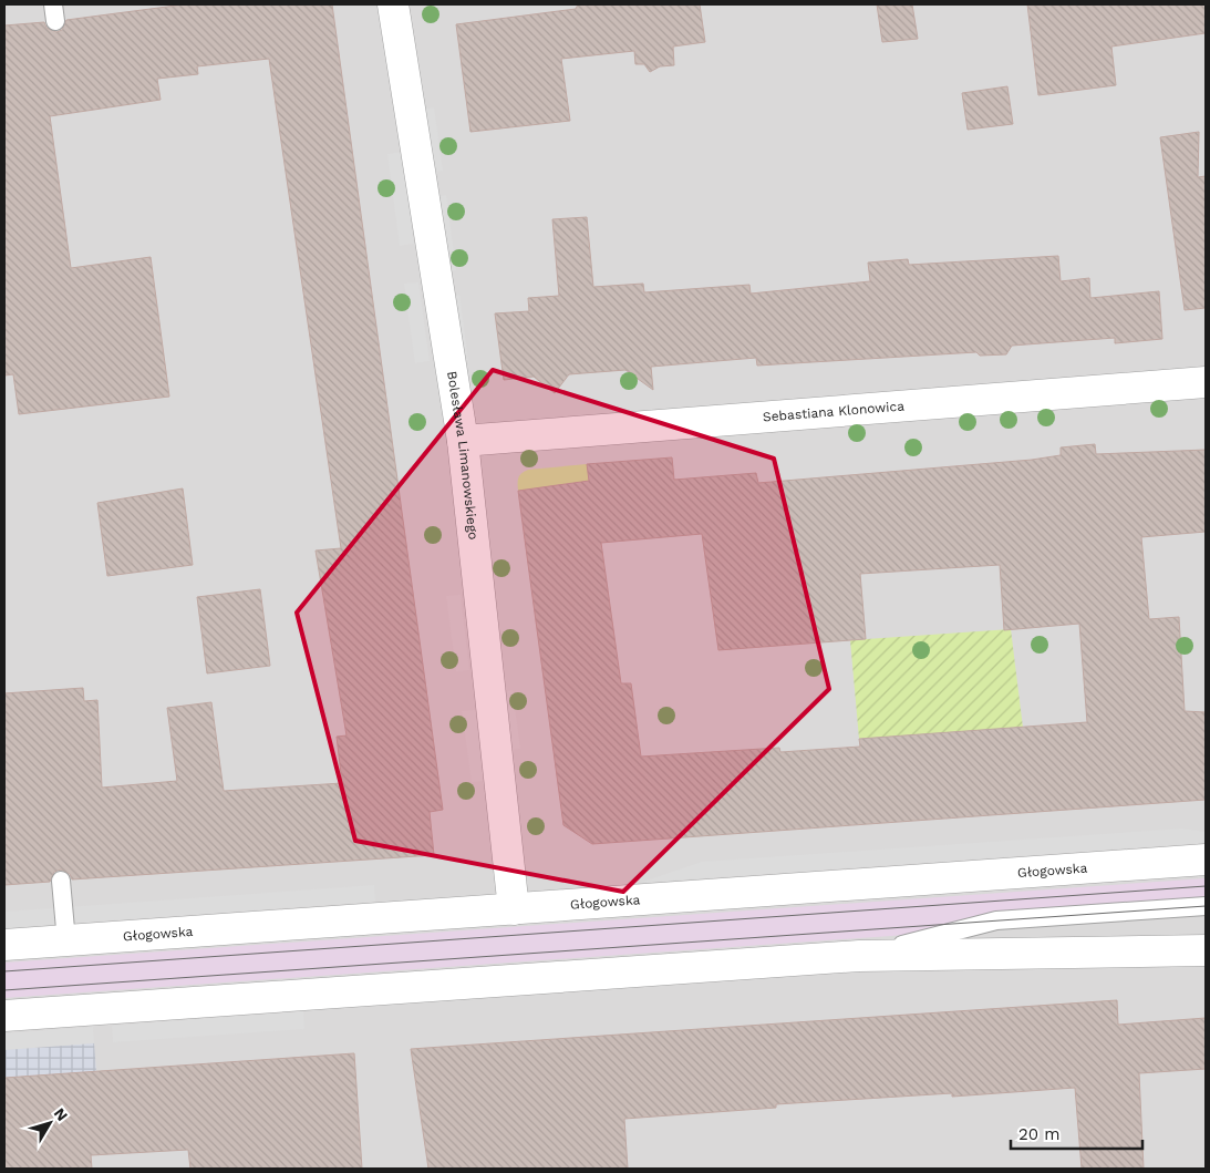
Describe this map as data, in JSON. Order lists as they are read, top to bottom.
{
  "streets": {
    "street": ["Sebastiana Klonowica", "Bolesława Limanowskiego", "Głogowska"]
  },
  "crossings": [
    ["Sebastiana Klonowica", "Bolesława Limanowskiego"],
    ["Bolesława Limanowskiego", "Głogowska"]
  ],
  "scale_bar": "20 m",
  "north": "top right"
}
